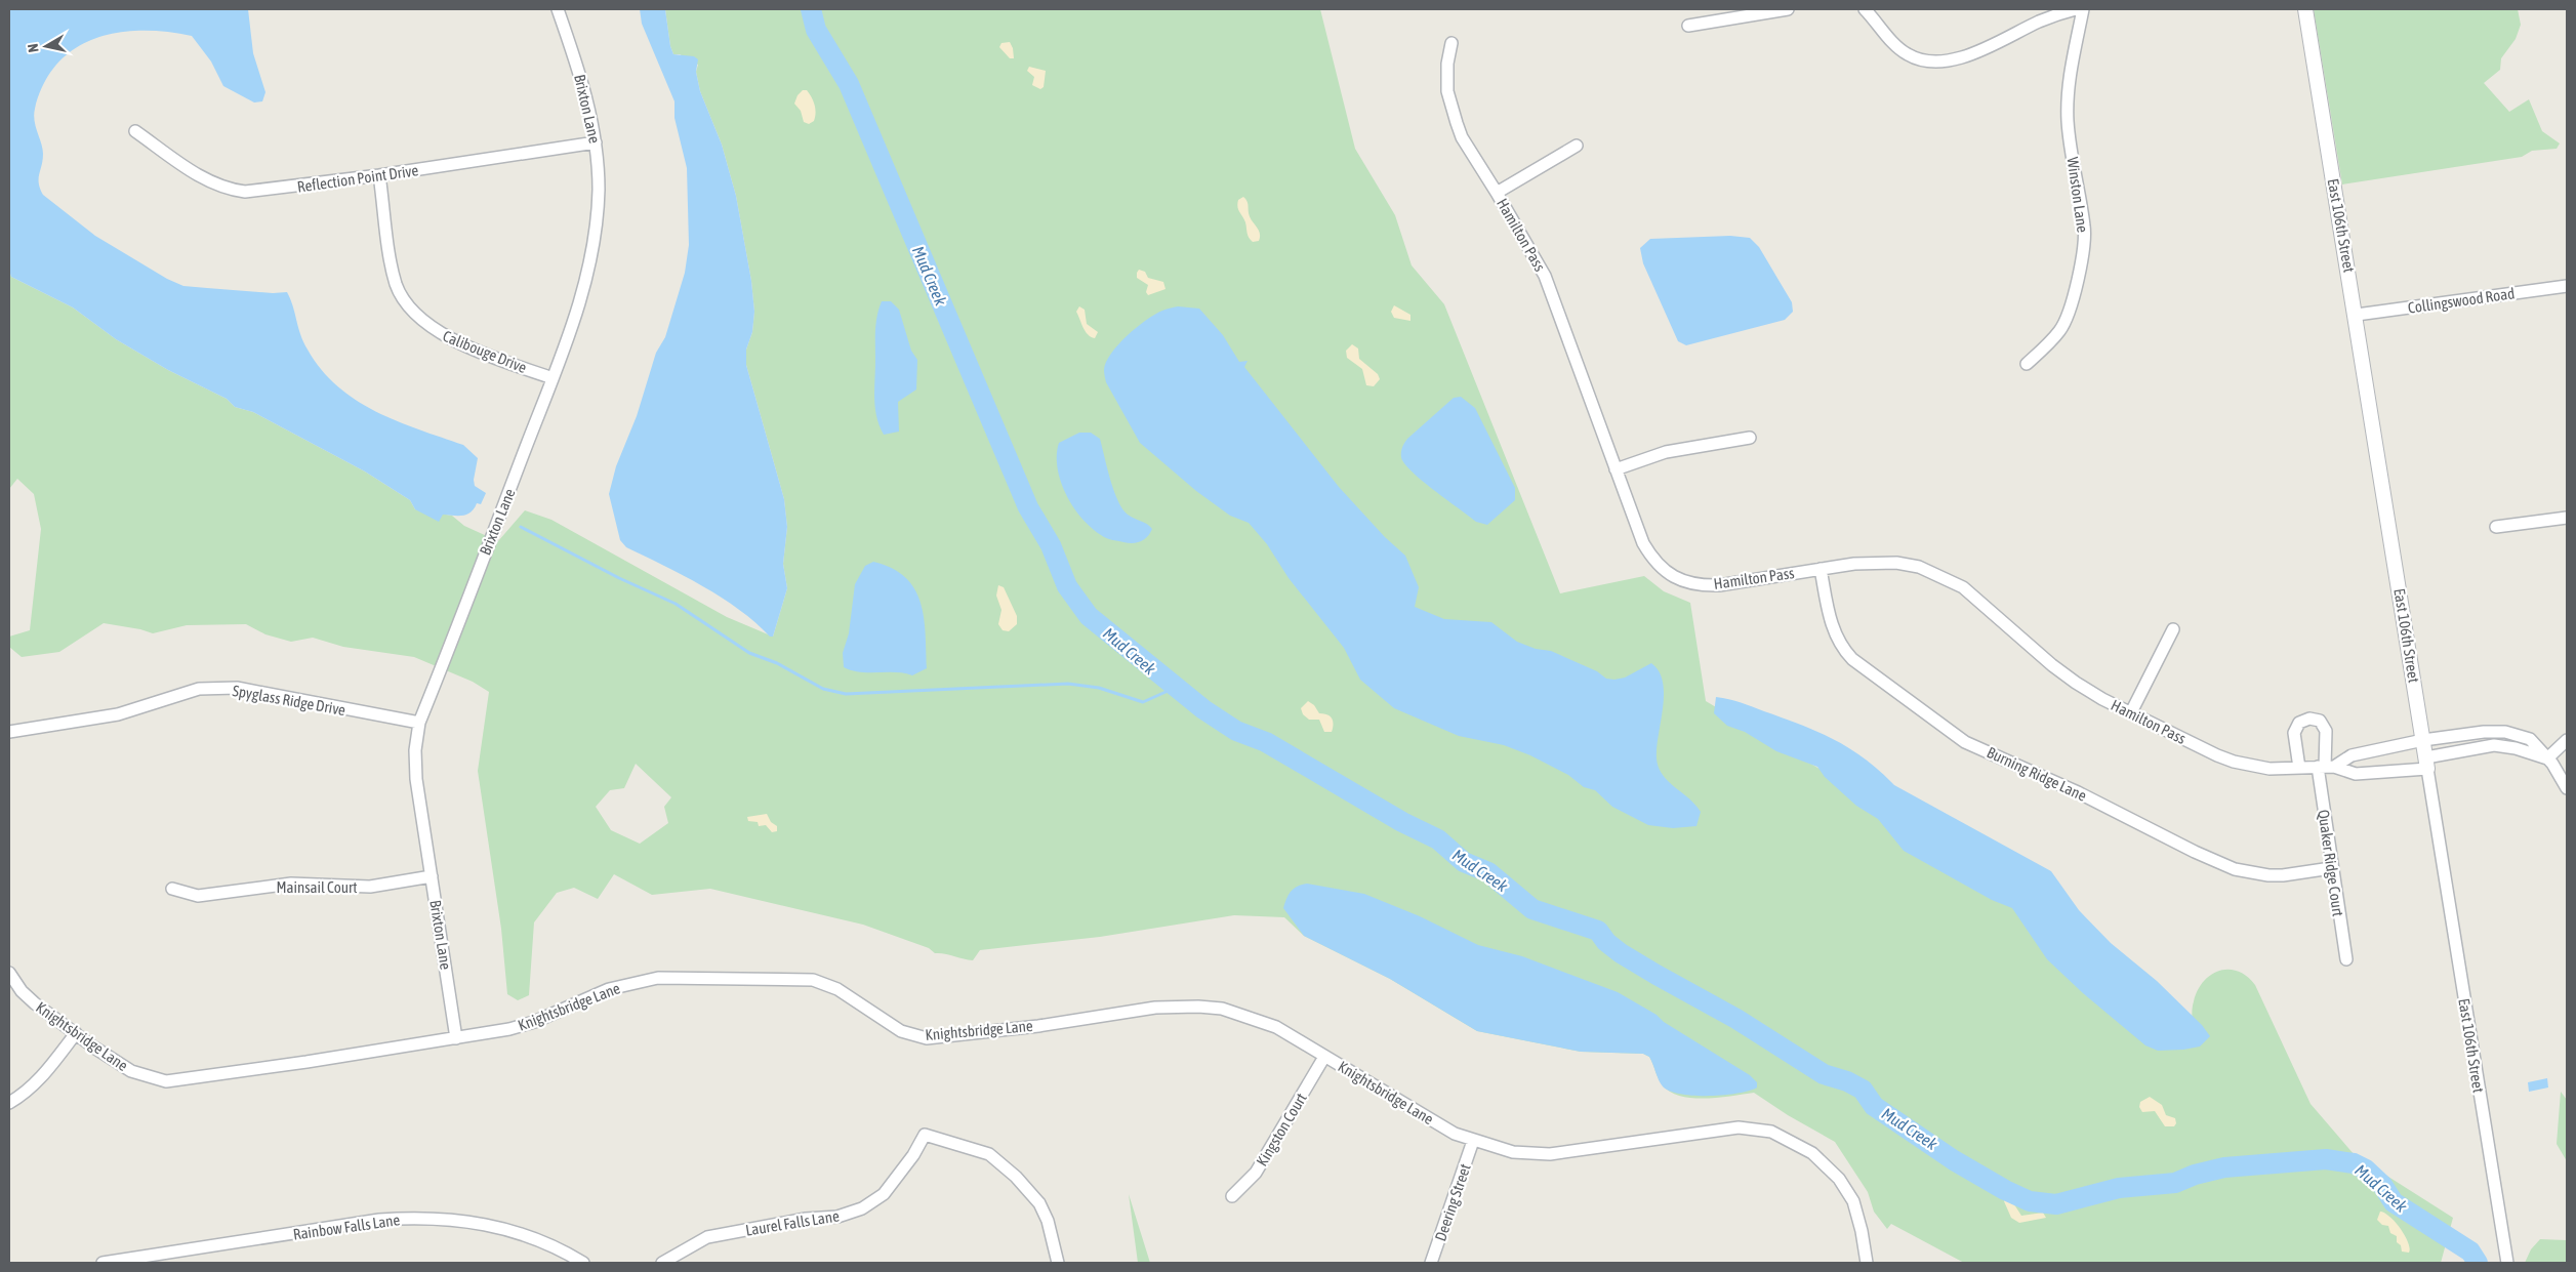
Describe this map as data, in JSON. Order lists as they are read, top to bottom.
{
  "streets": {
    "street": [
      "Brixton Lane",
      "Reflection Point Drive",
      "Winston Lane",
      "East 106th Street",
      "Hamilton Pass",
      "Collingswood Road",
      "Calibouge Drive",
      "Spyglass Ridge Drive",
      "Burning Ridge Lane",
      "Quaker Ridge Court",
      "Mainsail Court",
      "Knightsbridge Lane",
      "Kingston Court",
      "Deering Street",
      "Laurel Falls Lane",
      "Rainbow Falls Lane"
    ]
  },
  "crossings": [
    ["Brixton Lane", "Reflection Point Drive"],
    ["Brixton Lane", "Calibouge Drive"],
    ["Brixton Lane", "Spyglass Ridge Drive"],
    ["Brixton Lane", "Mainsail Court"],
    ["Brixton Lane", "Knightsbridge Lane"],
    ["Reflection Point Drive", "Calibouge Drive"],
    ["East 106th Street", "Hamilton Pass"],
    ["East 106th Street", "Collingswood Road"],
    ["Hamilton Pass", "Burning Ridge Lane"],
    ["Hamilton Pass", "Quaker Ridge Court"],
    ["Burning Ridge Lane", "Quaker Ridge Court"],
    ["Knightsbridge Lane", "Kingston Court"],
    ["Knightsbridge Lane", "Deering Street"]
  ],
  "water": ["Mud Creek"],
  "north": "left"
}
